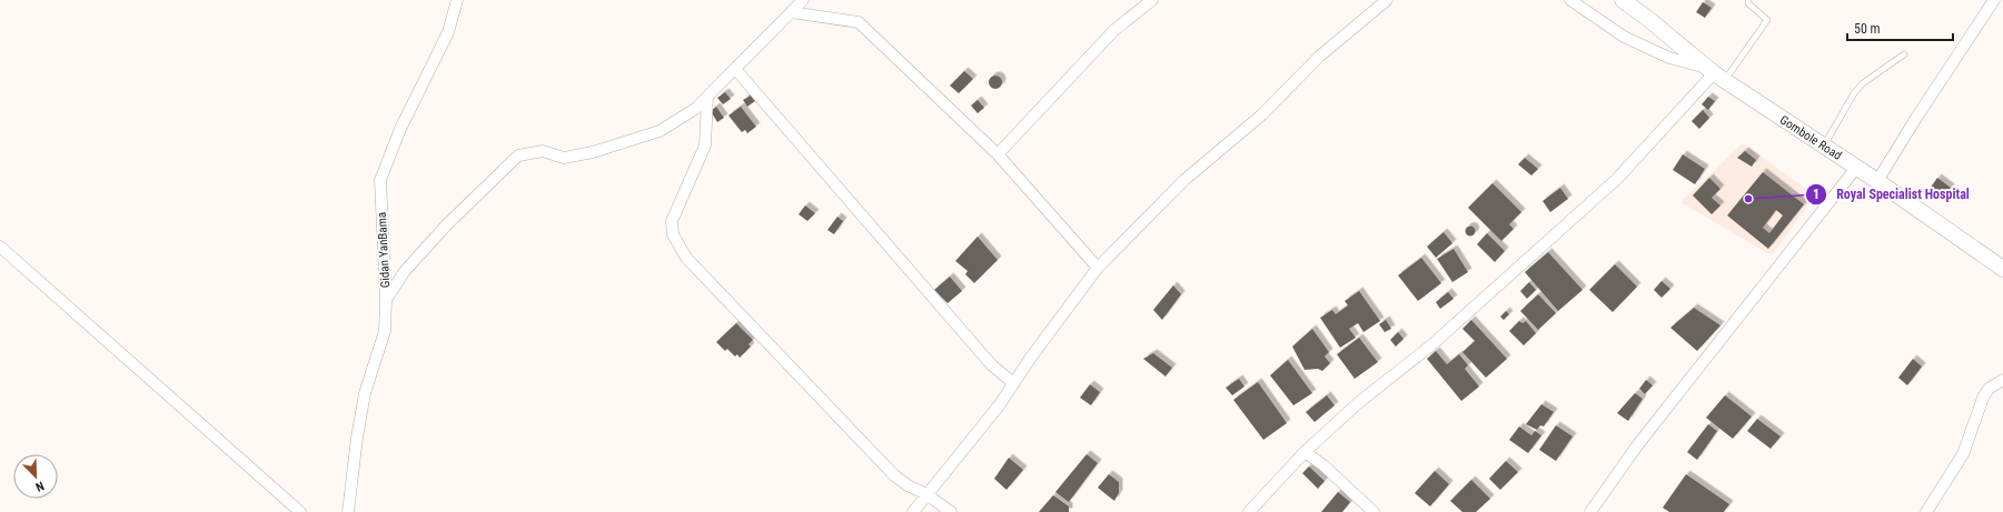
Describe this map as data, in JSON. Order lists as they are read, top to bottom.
{
  "streets": {
    "street": ["Gombole Road", "Gidan YanBama"]
  },
  "places": ["Royal Specialist Hospital"],
  "scale_bar": "50 m",
  "north": "bottom right"
}
